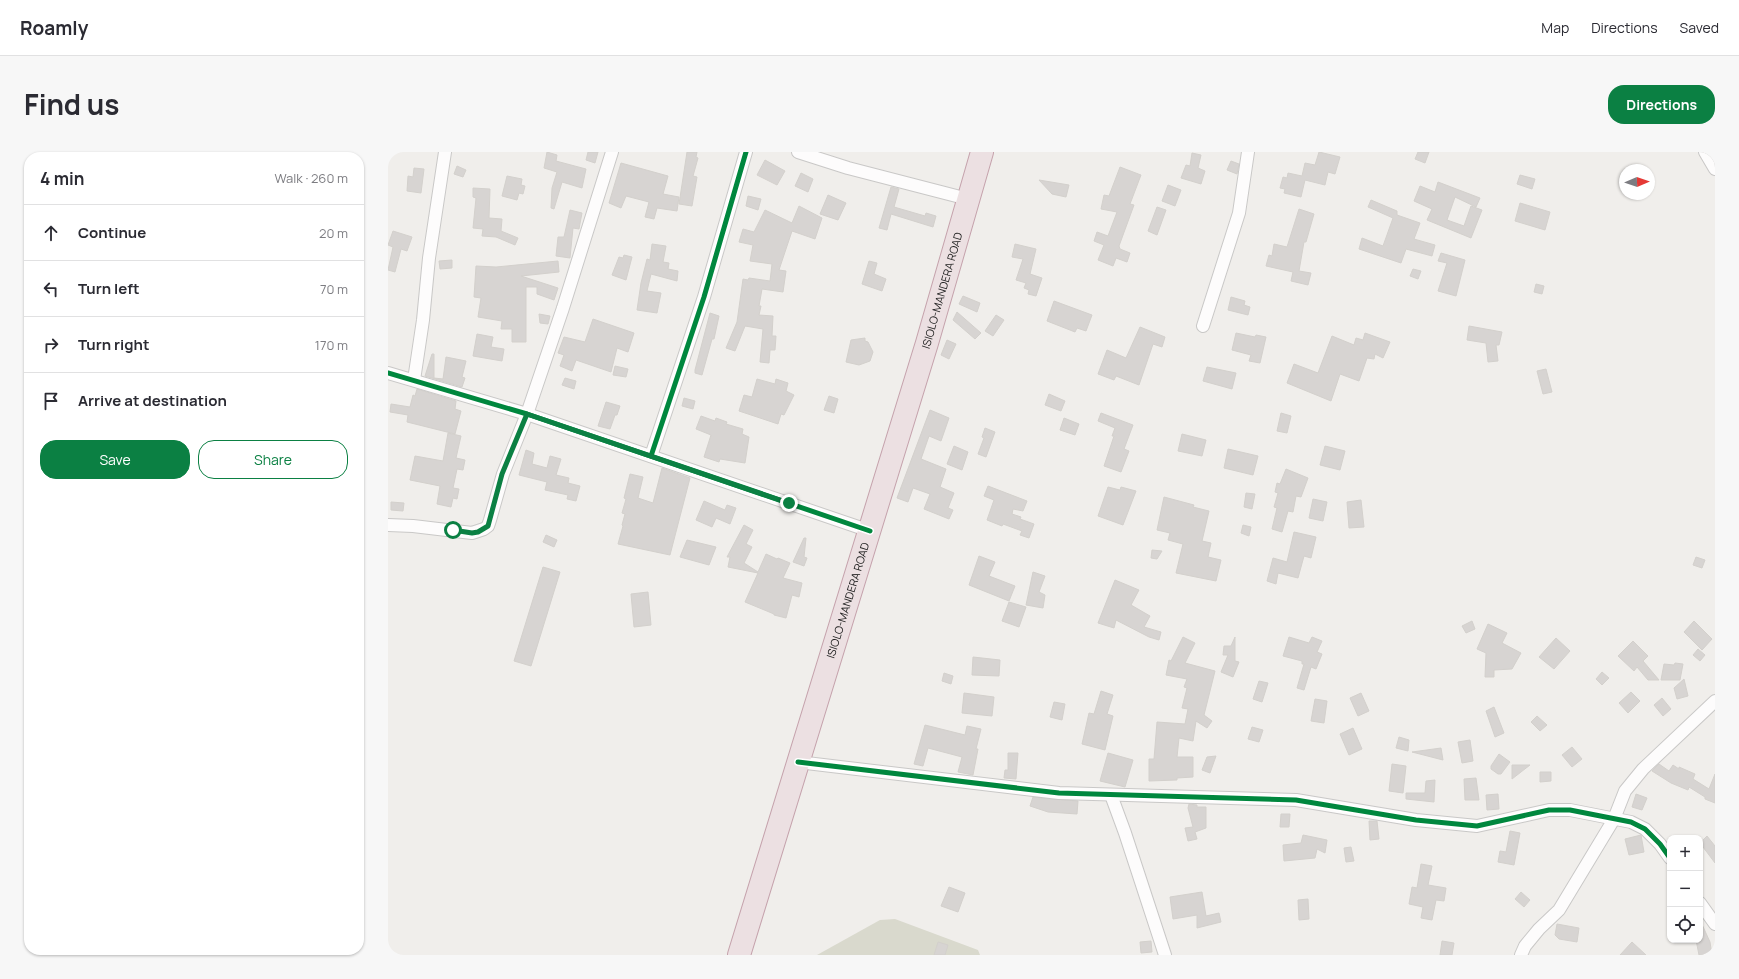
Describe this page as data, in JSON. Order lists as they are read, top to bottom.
{
  "streets": {
    "highway": ["ISIOLO-MANDERA ROAD"]
  },
  "north": "right",
  "page": {
    "header": "Roamly",
    "nav": ["Map", "Directions", "Saved"],
    "title": "Find us",
    "buttons": [
      "Directions",
      ["Save", "Share"]
    ],
    "heading": ["4 min", "Walk · 260 m"],
    "list": [
      ["Continue", "20 m"],
      ["Turn left", "70 m"],
      ["Turn right", "170 m"],
      "Arrive at destination"
    ],
    "map_buttons": ["+", "−"]
  }
}
